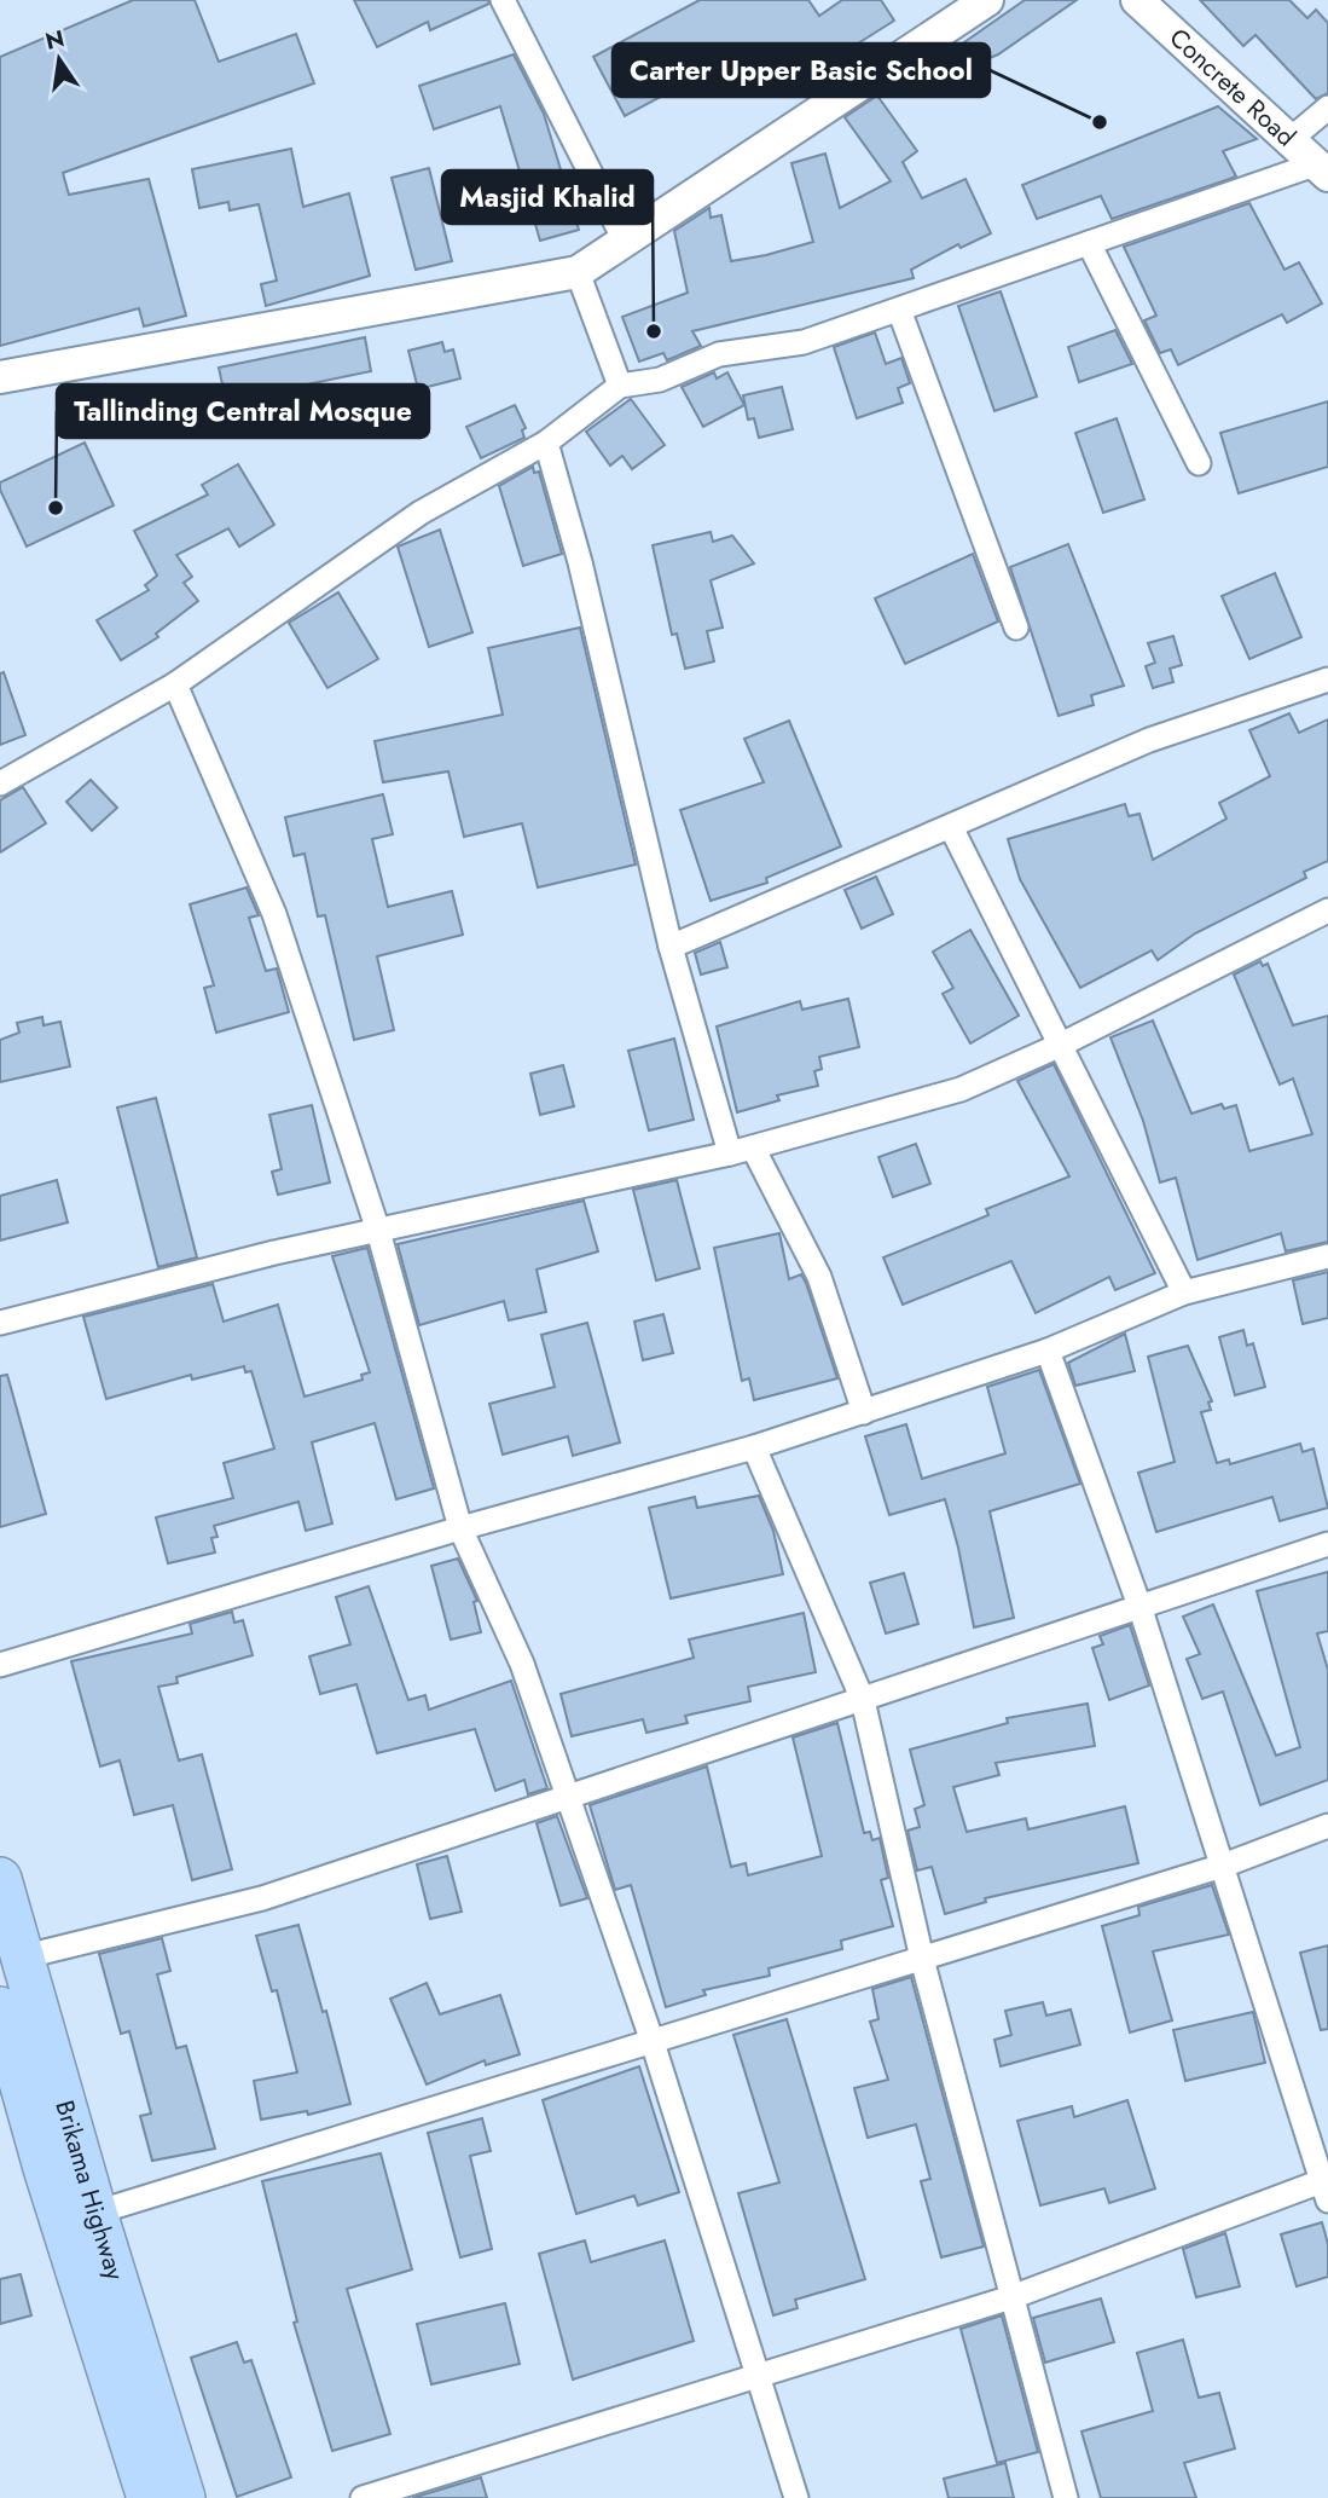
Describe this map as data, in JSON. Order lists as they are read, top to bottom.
{
  "streets": {
    "highway": ["Brikama Highway"],
    "street": ["Concrete Road"]
  },
  "places": ["Carter Upper Basic School", "Masjid Khalid", "Tallinding Central Mosque"],
  "north": "top"
}
